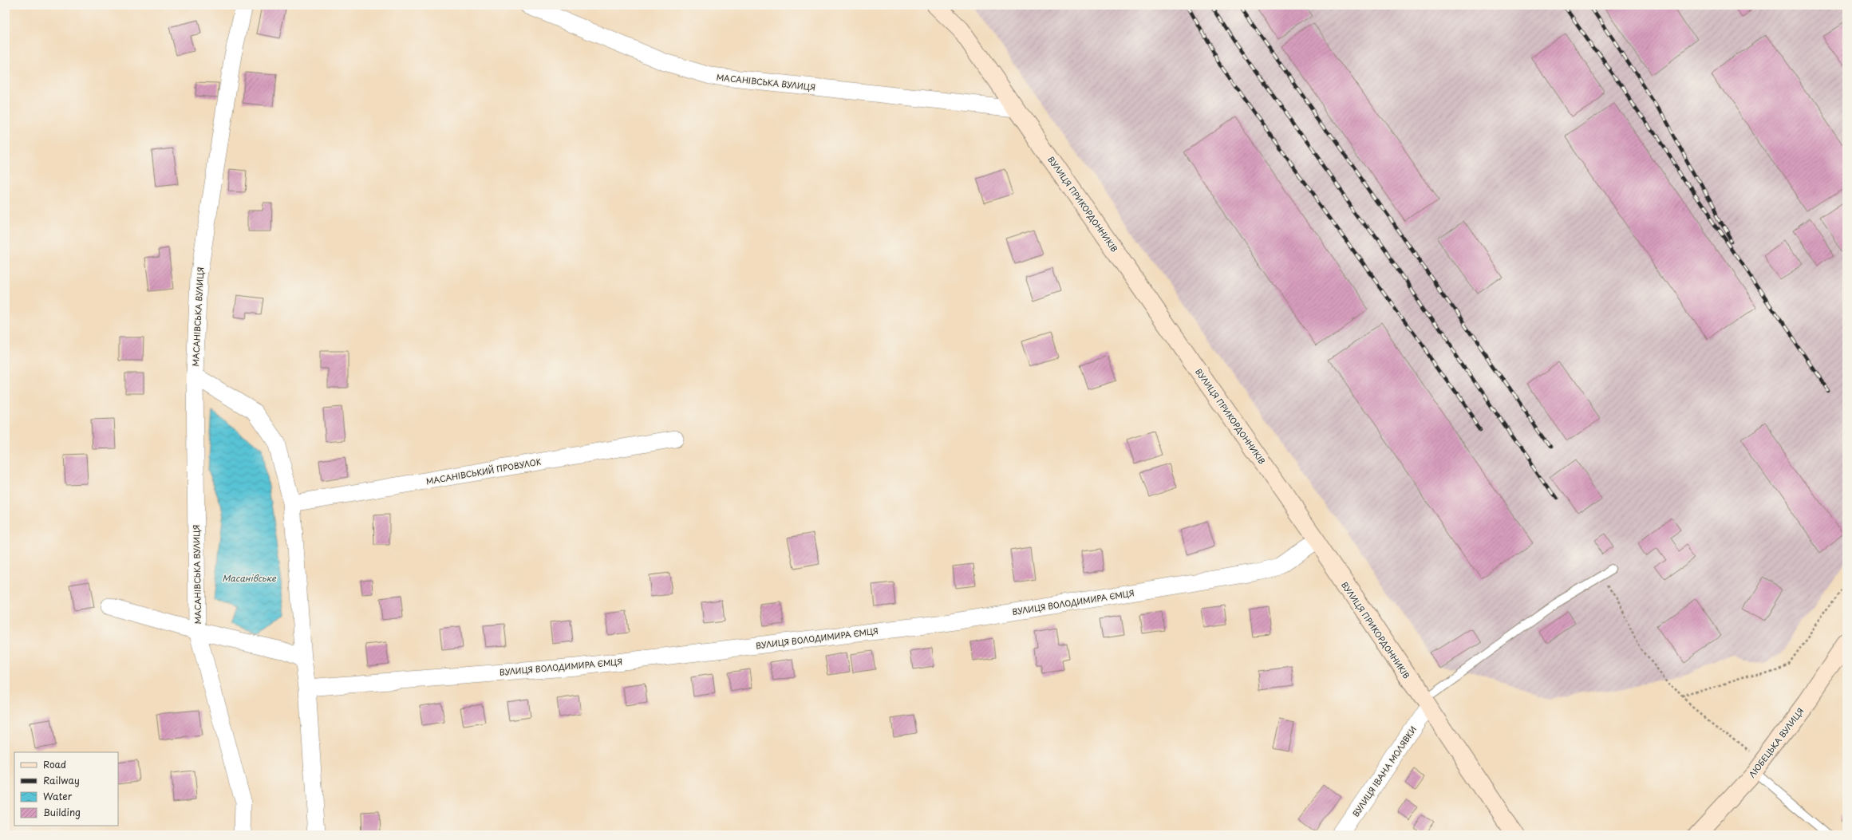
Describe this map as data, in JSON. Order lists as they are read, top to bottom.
{
  "streets": {
    "street": [
      "МАСАНІВСЬКА ВУЛИЦЯ",
      "ВУЛИЦЯ ПРИКОРДОННИКІВ",
      "МАСАНІВСЬКИЙ ПРОВУЛОК",
      "ВУЛИЦЯ ВОЛОДИМИРА ЄМЦЯ",
      "ЛЮБЕЦЬКА ВУЛИЦЯ",
      "ВУЛИЦЯ ІВАНА МОЛЯВКИ"
    ]
  },
  "crossings": [
    ["МАСАНІВСЬКА ВУЛИЦЯ", "ВУЛИЦЯ ПРИКОРДОННИКІВ"],
    ["ВУЛИЦЯ ПРИКОРДОННИКІВ", "ВУЛИЦЯ ВОЛОДИМИРА ЄМЦЯ"],
    ["ВУЛИЦЯ ПРИКОРДОННИКІВ", "ВУЛИЦЯ ІВАНА МОЛЯВКИ"]
  ],
  "water": ["Масанівське"],
  "legend": [
    "Road",
    "Railway",
    "Water",
    "Building"
  ]
}
